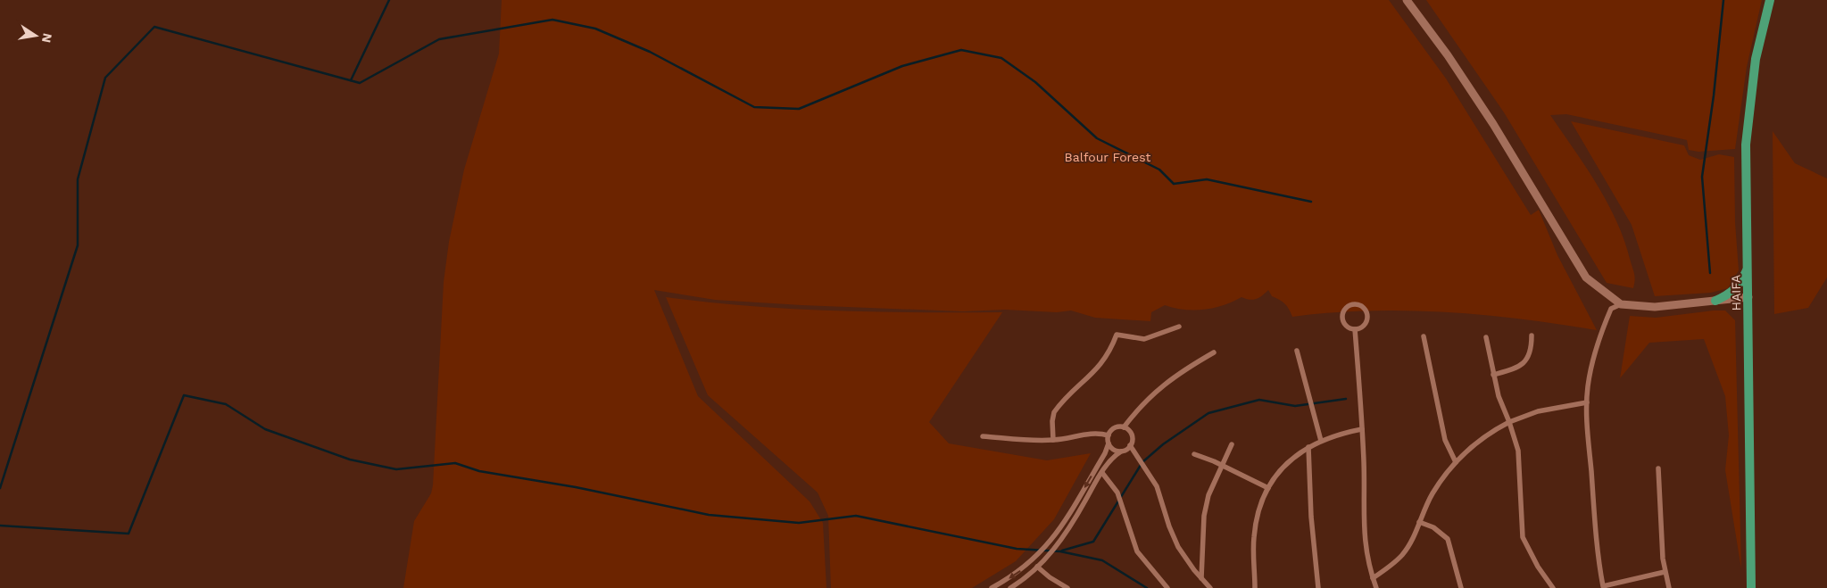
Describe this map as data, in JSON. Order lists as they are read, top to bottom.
{
  "streets": {
    "highway": ["HAIFA"]
  },
  "parks": ["Balfour Forest"],
  "north": "right"
}
